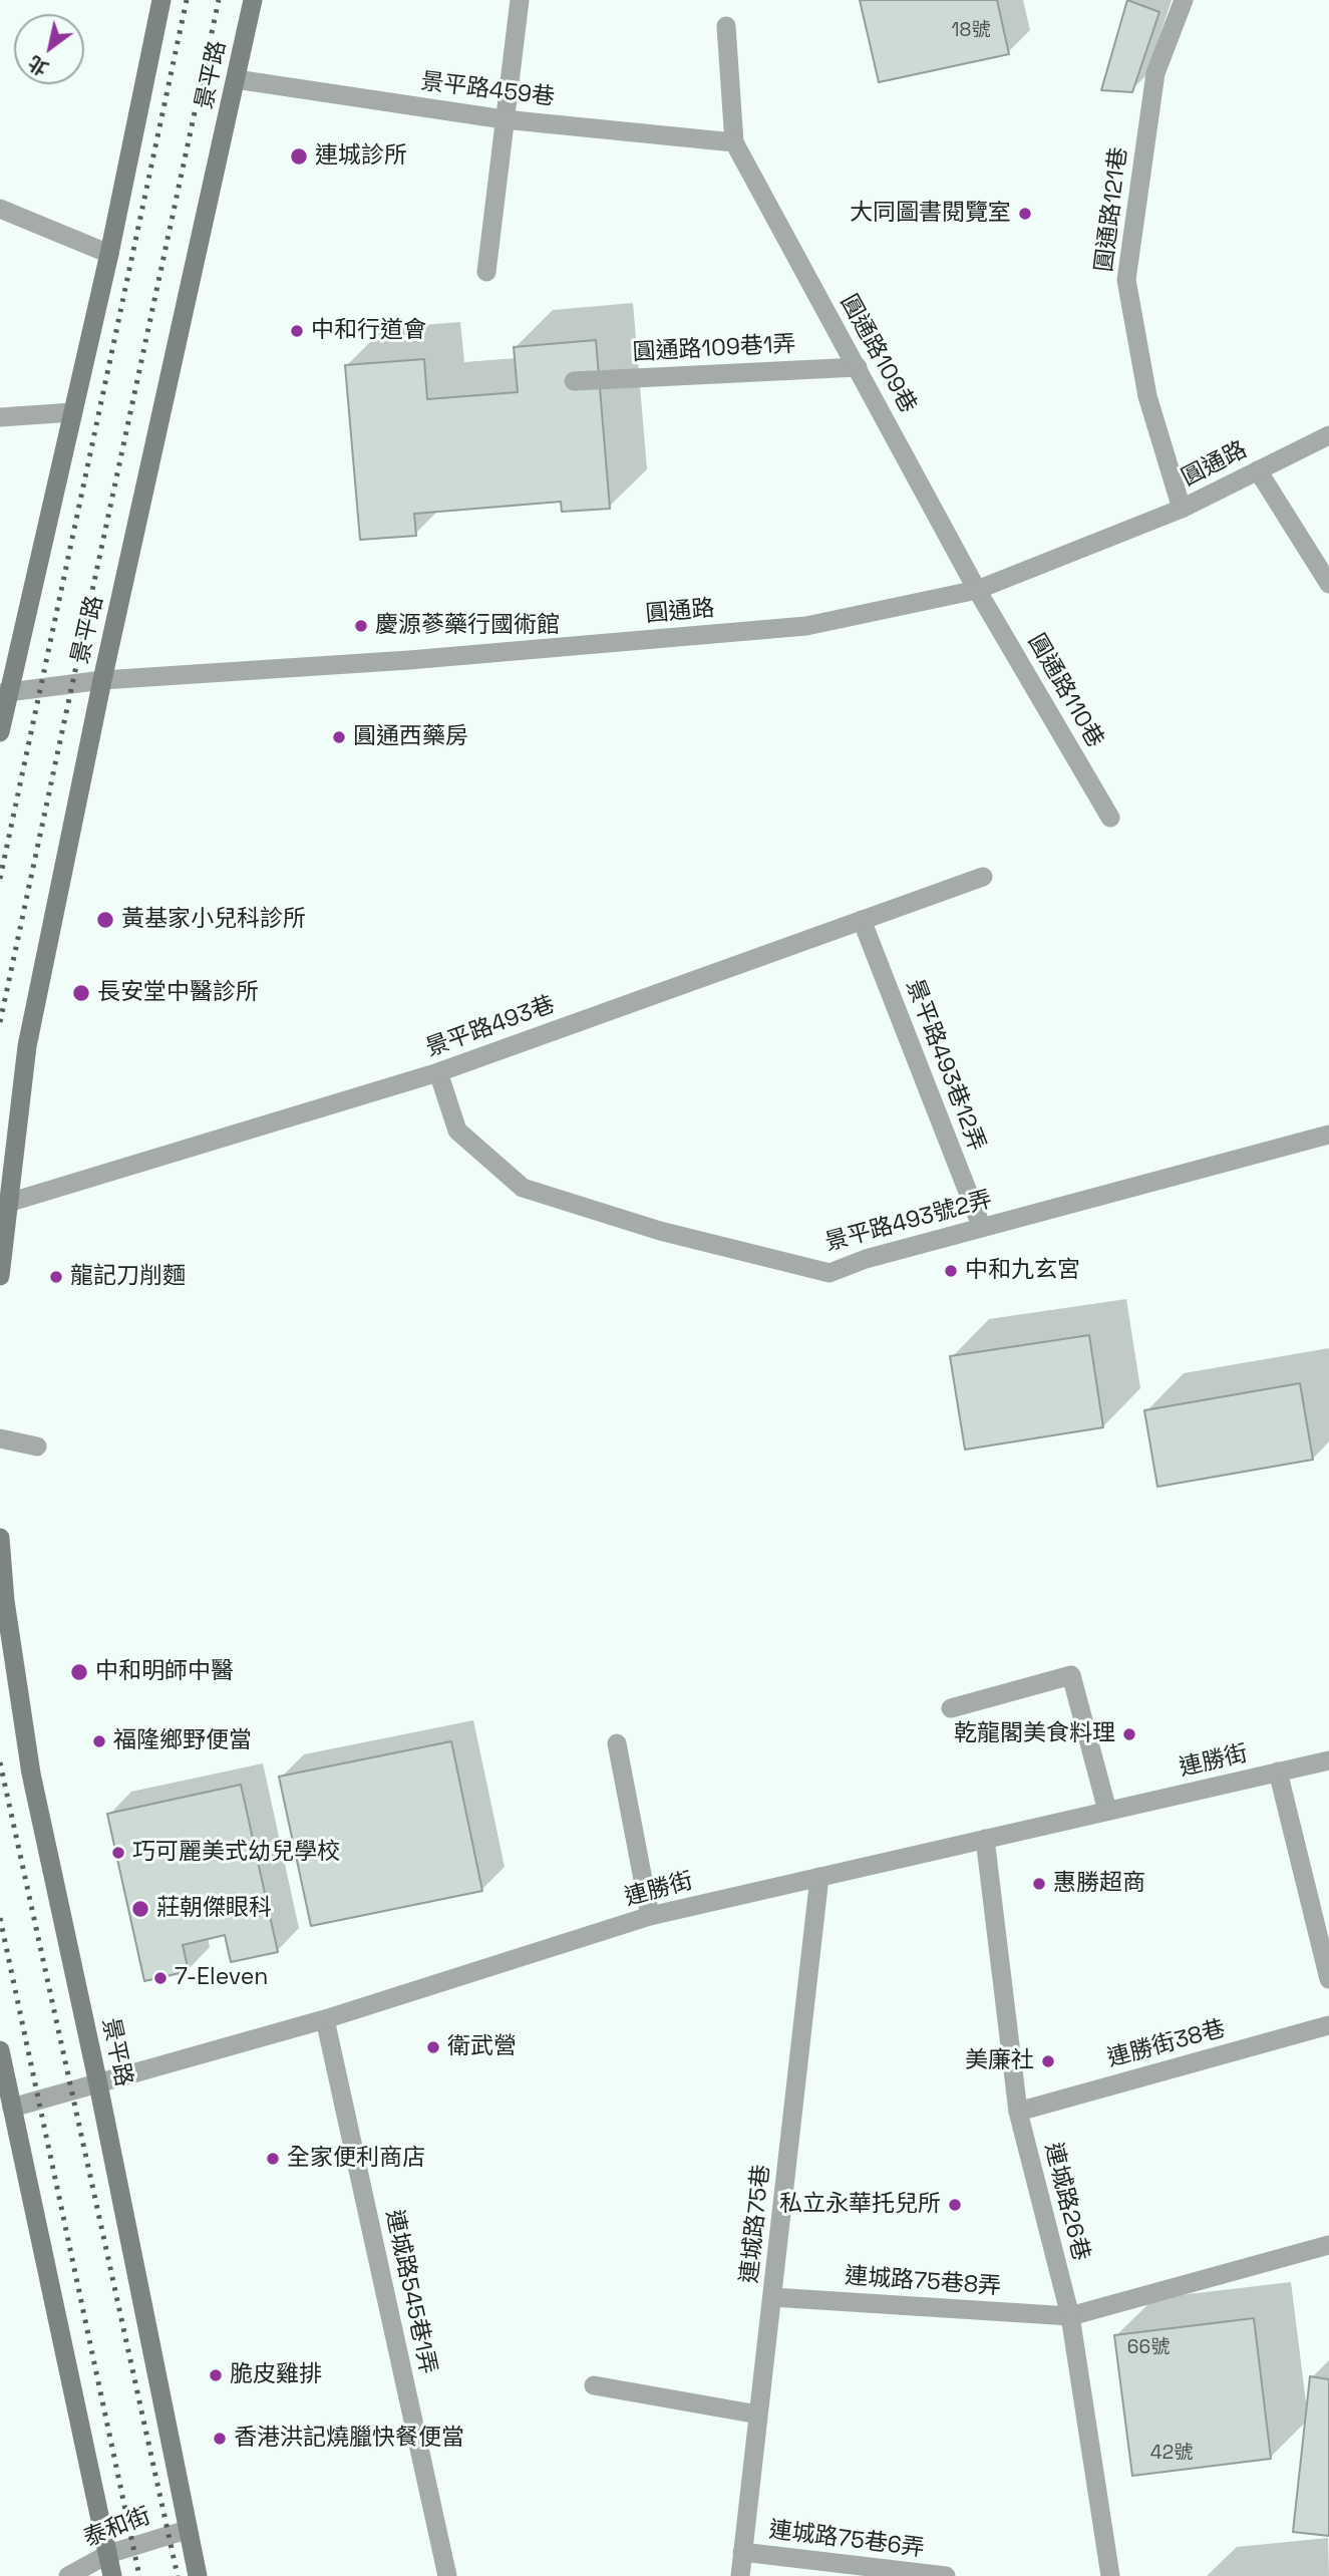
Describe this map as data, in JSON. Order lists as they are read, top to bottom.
{
  "streets": {
    "main road": ["景平路"],
    "street": [
      "景平路459巷",
      "圓通路121巷",
      "圓通路109巷1弄",
      "圓通路109巷",
      "圓通路",
      "圓通路110巷",
      "景平路493巷",
      "景平路493巷12弄",
      "景平路493號2弄",
      "連勝街",
      "連勝街38巷",
      "連城路26巷",
      "連城路75巷",
      "連城路75巷8弄",
      "連城路545巷1弄",
      "泰和街",
      "連城路75巷6弄"
    ]
  },
  "crossings": [
    ["景平路", "景平路459巷"],
    ["景平路", "圓通路"],
    ["景平路", "景平路493巷"],
    ["景平路", "連勝街"],
    ["景平路", "泰和街"],
    ["景平路459巷", "圓通路109巷"],
    ["圓通路121巷", "圓通路"],
    ["圓通路109巷1弄", "圓通路109巷"],
    ["圓通路109巷", "圓通路"],
    ["圓通路109巷", "圓通路110巷"],
    ["圓通路", "圓通路110巷"],
    ["景平路493巷", "景平路493巷12弄"],
    ["景平路493巷", "景平路493號2弄"],
    ["景平路493巷12弄", "景平路493號2弄"],
    ["連勝街", "連城路26巷"],
    ["連勝街", "連城路75巷"],
    ["連勝街", "連城路545巷1弄"],
    ["連勝街38巷", "連城路26巷"],
    ["連城路26巷", "連城路75巷8弄"],
    ["連城路75巷", "連城路75巷8弄"],
    ["連城路75巷", "連城路75巷6弄"]
  ],
  "places": [
    "連城診所",
    "大同圖書閱覽室",
    "中和行道會",
    "慶源蔘藥行國術館",
    "圓通西藥房",
    "黃基家小兒科診所",
    "長安堂中醫診所",
    "中和九玄宮",
    "龍記刀削麵",
    "中和明師中醫",
    "乾龍閣美食料理",
    "福隆鄉野便當",
    "巧可麗美式幼兒學校",
    "惠勝超商",
    "莊朝傑眼科",
    "7-Eleven",
    "衛武營",
    "美廉社",
    "全家便利商店",
    "私立永華托兒所",
    "脆皮雞排",
    "香港洪記燒臘快餐便當"
  ],
  "house_numbers": ["18號", "66號", "42號"],
  "north": "bottom left"
}
